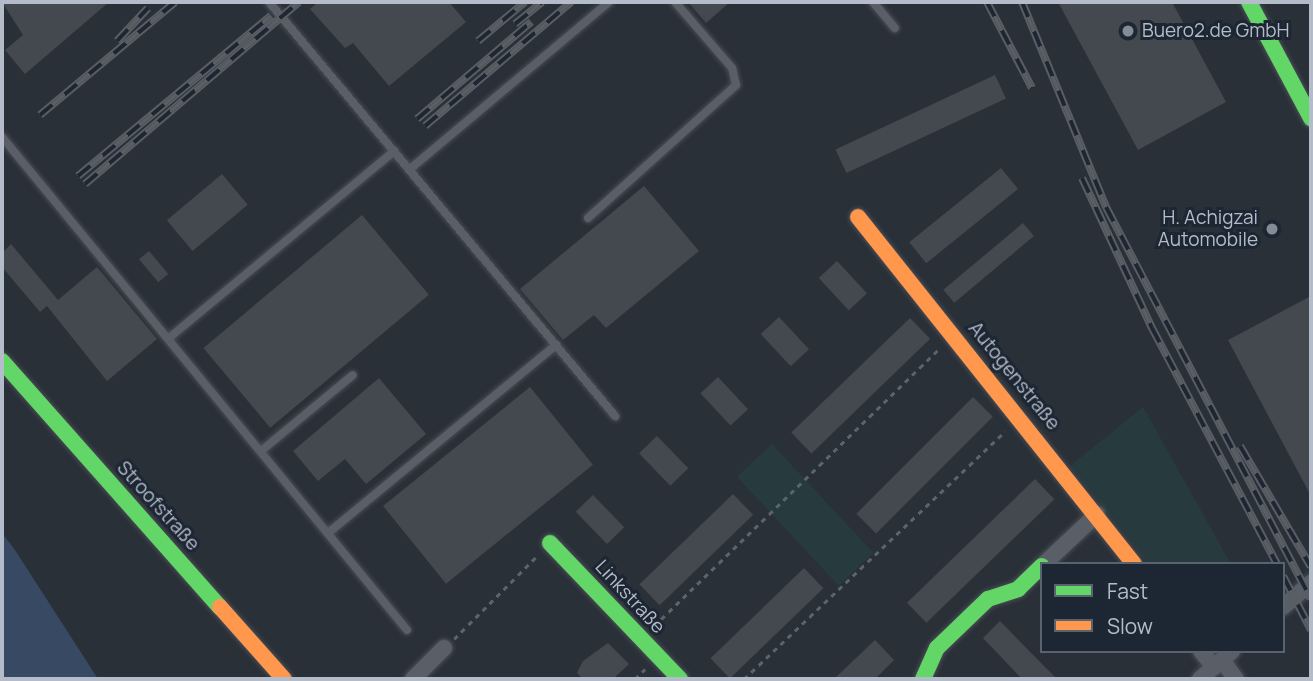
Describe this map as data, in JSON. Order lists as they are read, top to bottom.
{
  "streets": {
    "street": ["Autogenstraße", "Stroofstraße", "Linkstraße"]
  },
  "places": ["Buero2.de GmbH", "H. Achigzai Automobile"],
  "legend": ["Fast", "Slow"]
}
